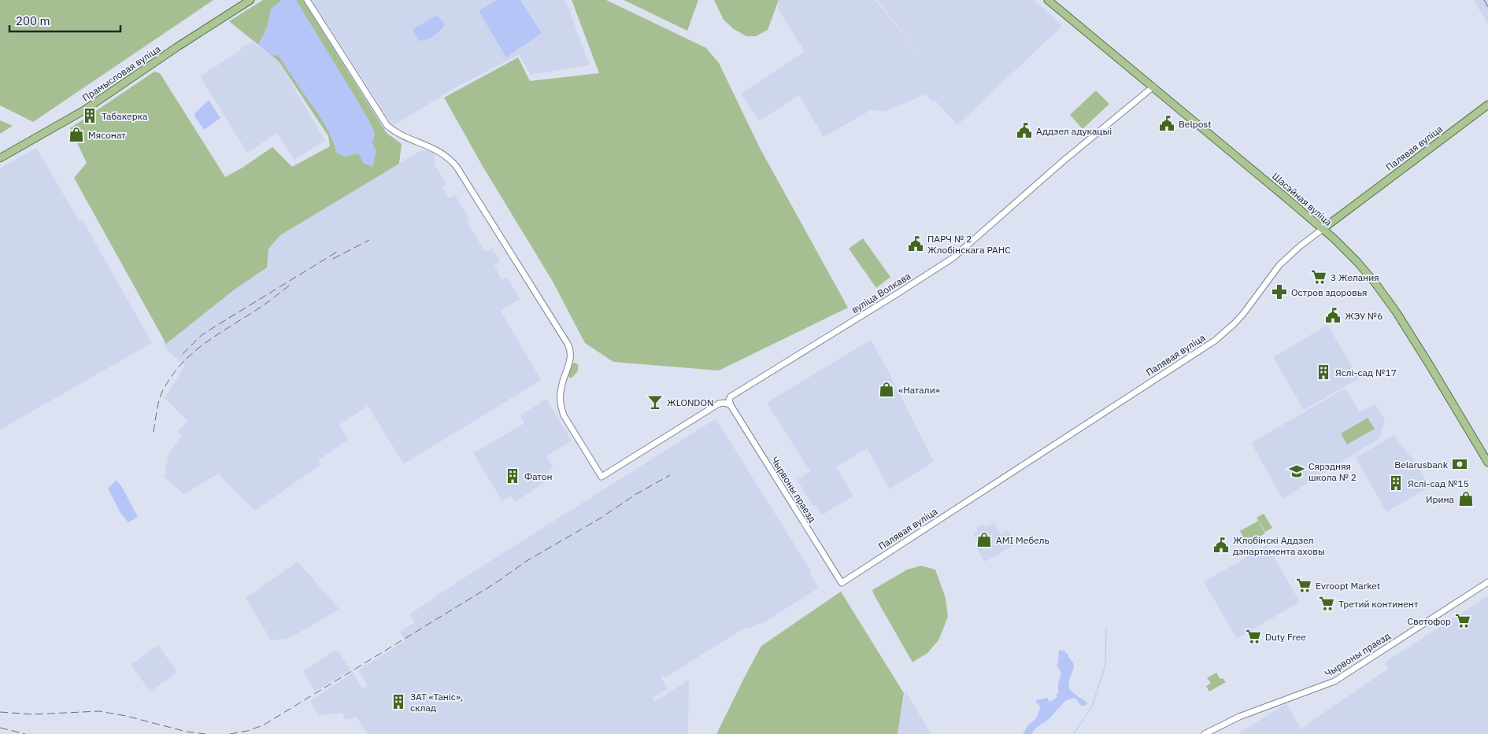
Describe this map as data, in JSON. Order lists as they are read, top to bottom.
{
  "streets": {
    "main road": ["Прамысловая вуліца", "Палявая вуліца", "Шасэйная вуліца"],
    "street": ["вуліца Волкава", "Чырвоны праезд"]
  },
  "crossings": [
    ["Палявая вуліца", "Шасэйная вуліца"],
    ["Палявая вуліца", "Чырвоны праезд"],
    ["Шасэйная вуліца", "вуліца Волкава"],
    ["вуліца Волкава", "Чырвоны праезд"]
  ],
  "places": {
    "building": [
      "Табакерка",
      "Яслі-сад №17",
      "Фатон",
      "Яслі-сад №15",
      "ЗАТ «Таніс», склад"
    ],
    "public building": [
      "Belpost",
      "Аддзел адукацыі",
      "ПАРЧ № 2 Жлобінскага РАНС",
      "ЖЭУ №6",
      "Жлобінскі Аддзел дэпартамента аховы"
    ],
    "shop": [
      "Мясонат",
      "«Натали»",
      "Ирина",
      "AMI Мебель"
    ],
    "supermarket": [
      "3 Желания",
      "Evroopt Market",
      "Третий континент",
      "Светофор",
      "Duty Free"
    ],
    "pharmacy": ["Остров здоровья"],
    "bar": ["ЖLONDON"],
    "bank": ["Belarusbank"],
    "school or university": ["Сярэдняя школа № 2"]
  },
  "scale_bar": "200 m"
}
